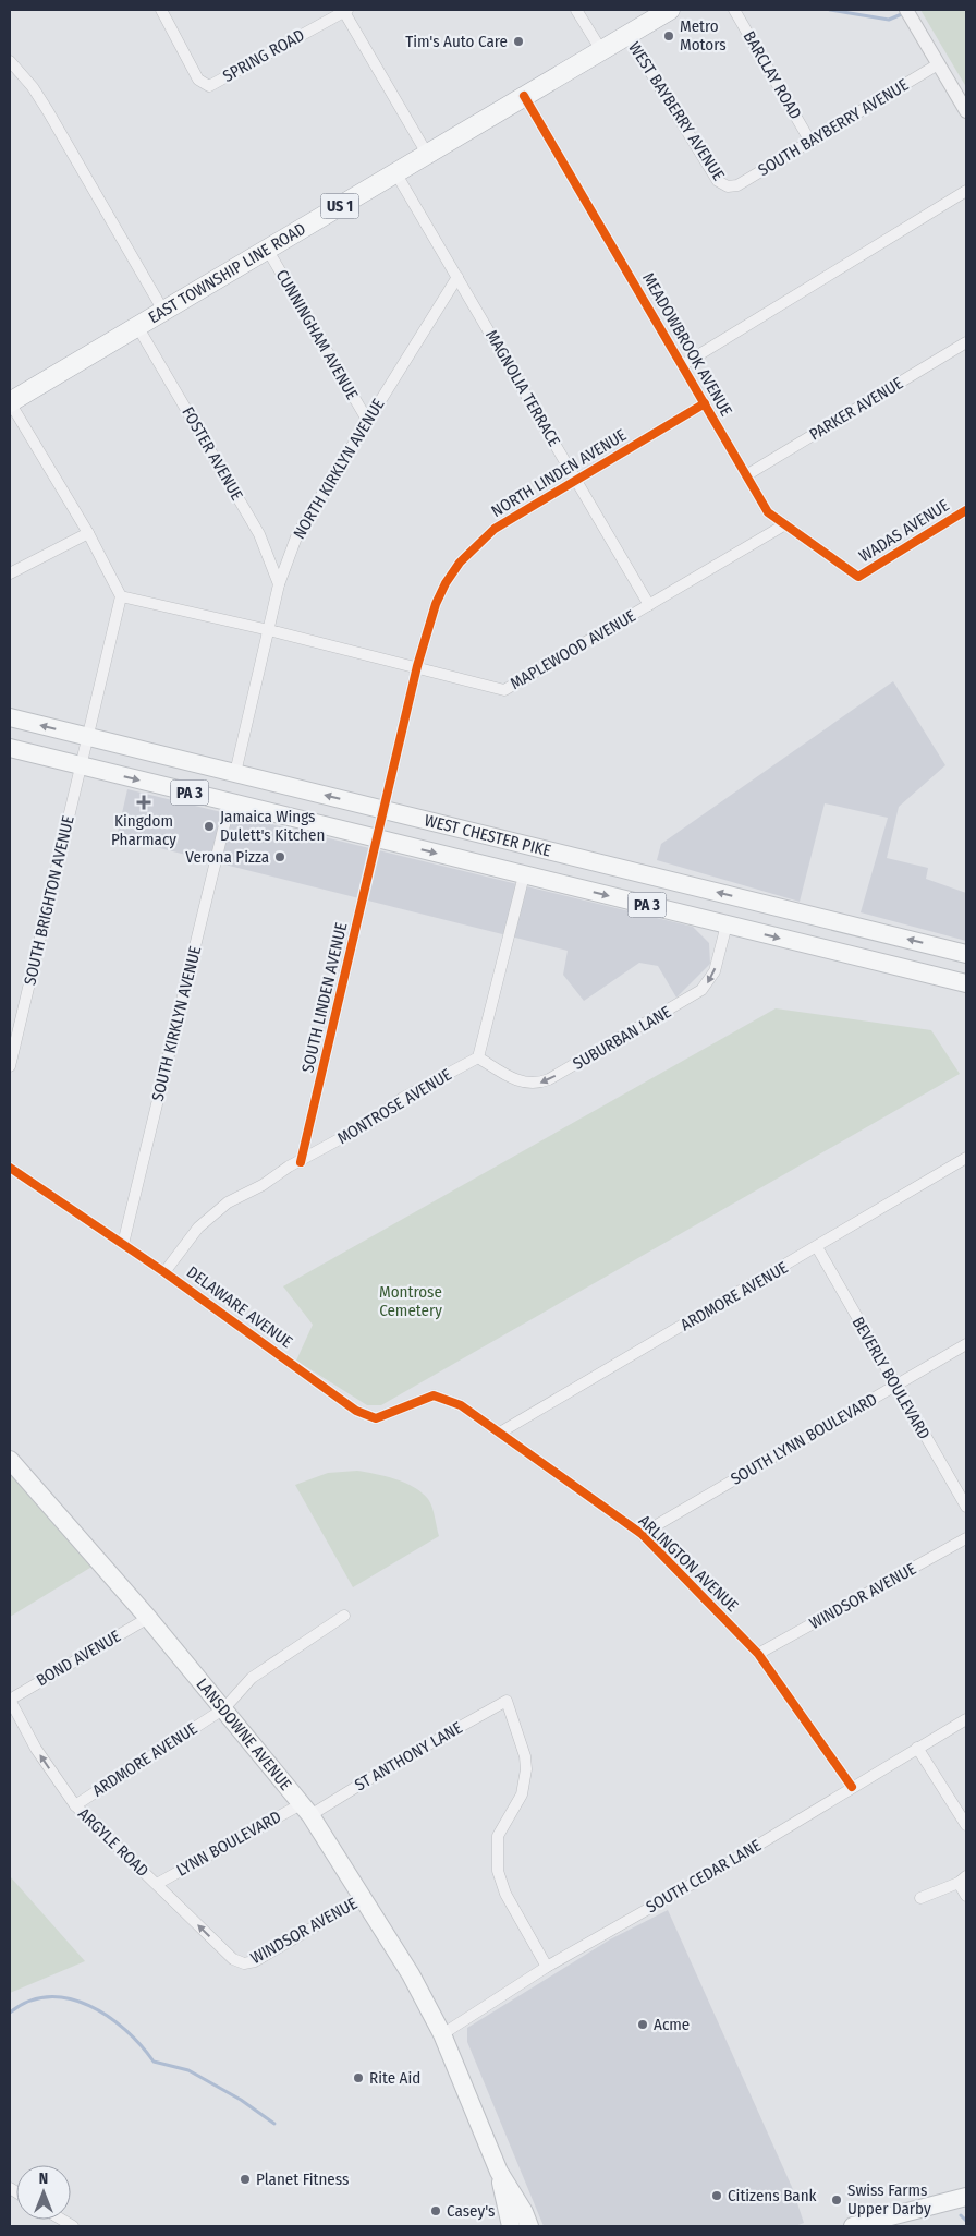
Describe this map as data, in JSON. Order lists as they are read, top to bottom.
{
  "streets": {
    "highway": ["US 1", "EAST TOWNSHIP LINE ROAD"],
    "main road": ["PA 3", "WEST CHESTER PIKE", "LANSDOWNE AVENUE"],
    "street": [
      "SPRING ROAD",
      "BARCLAY ROAD",
      "WEST BAYBERRY AVENUE",
      "SOUTH BAYBERRY AVENUE",
      "CUNNINGHAM AVENUE",
      "MEADOWBROOK AVENUE",
      "MAGNOLIA TERRACE",
      "PARKER AVENUE",
      "FOSTER AVENUE",
      "NORTH KIRKLYN AVENUE",
      "NORTH LINDEN AVENUE",
      "WADAS AVENUE",
      "MAPLEWOOD AVENUE",
      "SOUTH BRIGHTON AVENUE",
      "SOUTH LINDEN AVENUE",
      "SOUTH KIRKLYN AVENUE",
      "SUBURBAN LANE",
      "MONTROSE AVENUE",
      "ARDMORE AVENUE",
      "DELAWARE AVENUE",
      "BEVERLY BOULEVARD",
      "SOUTH LYNN BOULEVARD",
      "ARLINGTON AVENUE",
      "WINDSOR AVENUE",
      "BOND AVENUE",
      "ST ANTHONY LANE",
      "ARGYLE ROAD",
      "LYNN BOULEVARD",
      "SOUTH CEDAR LANE"
    ]
  },
  "crossings": [
    ["BARCLAY ROAD", "SOUTH BAYBERRY AVENUE"],
    ["WEST BAYBERRY AVENUE", "SOUTH BAYBERRY AVENUE"],
    ["WEST BAYBERRY AVENUE", "EAST TOWNSHIP LINE ROAD"],
    ["EAST TOWNSHIP LINE ROAD", "CUNNINGHAM AVENUE"],
    ["EAST TOWNSHIP LINE ROAD", "MEADOWBROOK AVENUE"],
    ["EAST TOWNSHIP LINE ROAD", "MAGNOLIA TERRACE"],
    ["EAST TOWNSHIP LINE ROAD", "FOSTER AVENUE"],
    ["CUNNINGHAM AVENUE", "NORTH KIRKLYN AVENUE"],
    ["MEADOWBROOK AVENUE", "PARKER AVENUE"],
    ["MEADOWBROOK AVENUE", "NORTH LINDEN AVENUE"],
    ["MEADOWBROOK AVENUE", "WADAS AVENUE"],
    ["MEADOWBROOK AVENUE", "MAPLEWOOD AVENUE"],
    ["MAGNOLIA TERRACE", "NORTH KIRKLYN AVENUE"],
    ["MAGNOLIA TERRACE", "NORTH LINDEN AVENUE"],
    ["MAGNOLIA TERRACE", "MAPLEWOOD AVENUE"],
    ["FOSTER AVENUE", "NORTH KIRKLYN AVENUE"],
    ["NORTH KIRKLYN AVENUE", "MAPLEWOOD AVENUE"],
    ["NORTH KIRKLYN AVENUE", "WEST CHESTER PIKE"],
    ["NORTH LINDEN AVENUE", "MAPLEWOOD AVENUE"],
    ["NORTH LINDEN AVENUE", "WEST CHESTER PIKE"],
    ["NORTH LINDEN AVENUE", "SOUTH LINDEN AVENUE"],
    ["MAPLEWOOD AVENUE", "SOUTH BRIGHTON AVENUE"],
    ["WEST CHESTER PIKE", "SOUTH BRIGHTON AVENUE"],
    ["WEST CHESTER PIKE", "SOUTH LINDEN AVENUE"],
    ["WEST CHESTER PIKE", "SOUTH KIRKLYN AVENUE"],
    ["WEST CHESTER PIKE", "SUBURBAN LANE"],
    ["SOUTH LINDEN AVENUE", "MONTROSE AVENUE"],
    ["SOUTH KIRKLYN AVENUE", "DELAWARE AVENUE"],
    ["SUBURBAN LANE", "MONTROSE AVENUE"],
    ["MONTROSE AVENUE", "DELAWARE AVENUE"],
    ["ARDMORE AVENUE", "BEVERLY BOULEVARD"],
    ["ARDMORE AVENUE", "ARLINGTON AVENUE"],
    ["ARDMORE AVENUE", "LANSDOWNE AVENUE"],
    ["ARDMORE AVENUE", "ARGYLE ROAD"],
    ["DELAWARE AVENUE", "ARLINGTON AVENUE"],
    ["BEVERLY BOULEVARD", "SOUTH LYNN BOULEVARD"],
    ["SOUTH LYNN BOULEVARD", "ARLINGTON AVENUE"],
    ["ARLINGTON AVENUE", "WINDSOR AVENUE"],
    ["ARLINGTON AVENUE", "SOUTH CEDAR LANE"],
    ["WINDSOR AVENUE", "LANSDOWNE AVENUE"],
    ["WINDSOR AVENUE", "ARGYLE ROAD"],
    ["BOND AVENUE", "LANSDOWNE AVENUE"],
    ["BOND AVENUE", "ARGYLE ROAD"],
    ["LANSDOWNE AVENUE", "ST ANTHONY LANE"],
    ["LANSDOWNE AVENUE", "LYNN BOULEVARD"],
    ["LANSDOWNE AVENUE", "SOUTH CEDAR LANE"],
    ["ST ANTHONY LANE", "LYNN BOULEVARD"],
    ["ST ANTHONY LANE", "SOUTH CEDAR LANE"],
    ["ARGYLE ROAD", "LYNN BOULEVARD"]
  ],
  "one_way": ["SUBURBAN LANE", "ARGYLE ROAD"],
  "parks": ["Montrose Cemetery"],
  "places": {
    "other": [
      "Metro Motors",
      "Tim's Auto Care",
      "Jamaica Wings Dulett's Kitchen",
      "Verona Pizza",
      "Acme",
      "Rite Aid",
      "Planet Fitness",
      "Citizens Bank",
      "Swiss Farms Upper Darby",
      "Casey's"
    ],
    "health": ["Kingdom Pharmacy"]
  },
  "north": "top"
}
